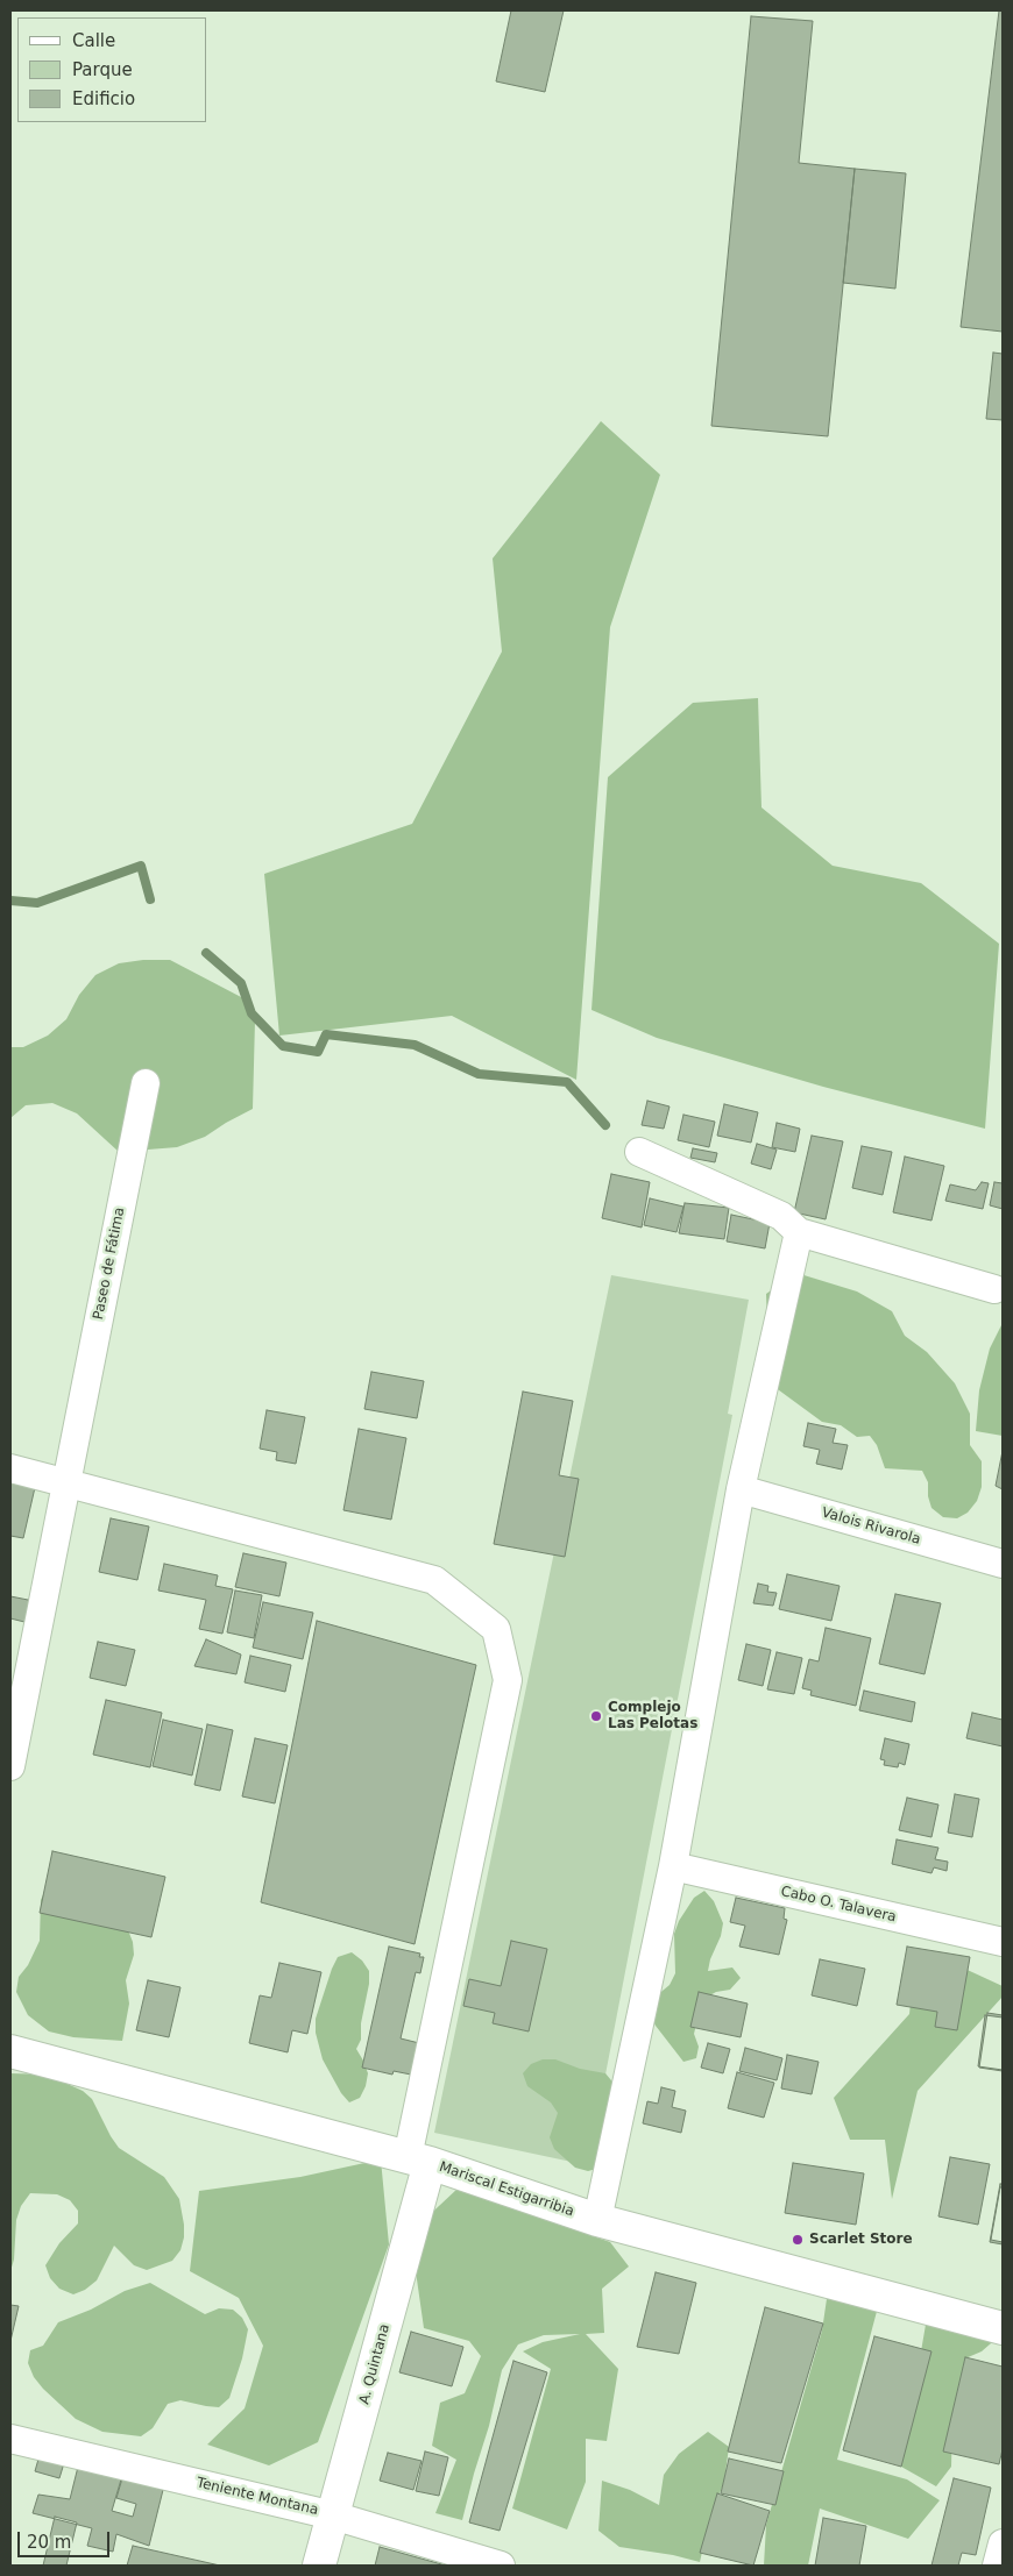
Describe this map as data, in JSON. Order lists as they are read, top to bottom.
{
  "streets": {
    "street": [
      "Paseo de Fátima",
      "Valois Rivarola",
      "Cabo O. Talavera",
      "Mariscal Estigarribia",
      "A. Quintana",
      "Teniente Montana"
    ]
  },
  "crossings": [
    ["Mariscal Estigarribia", "A. Quintana"],
    ["A. Quintana", "Teniente Montana"]
  ],
  "places": ["Complejo Las Pelotas", "Scarlet Store"],
  "legend": ["Calle", "Parque", "Edificio"],
  "scale_bar": "20 m"
}
